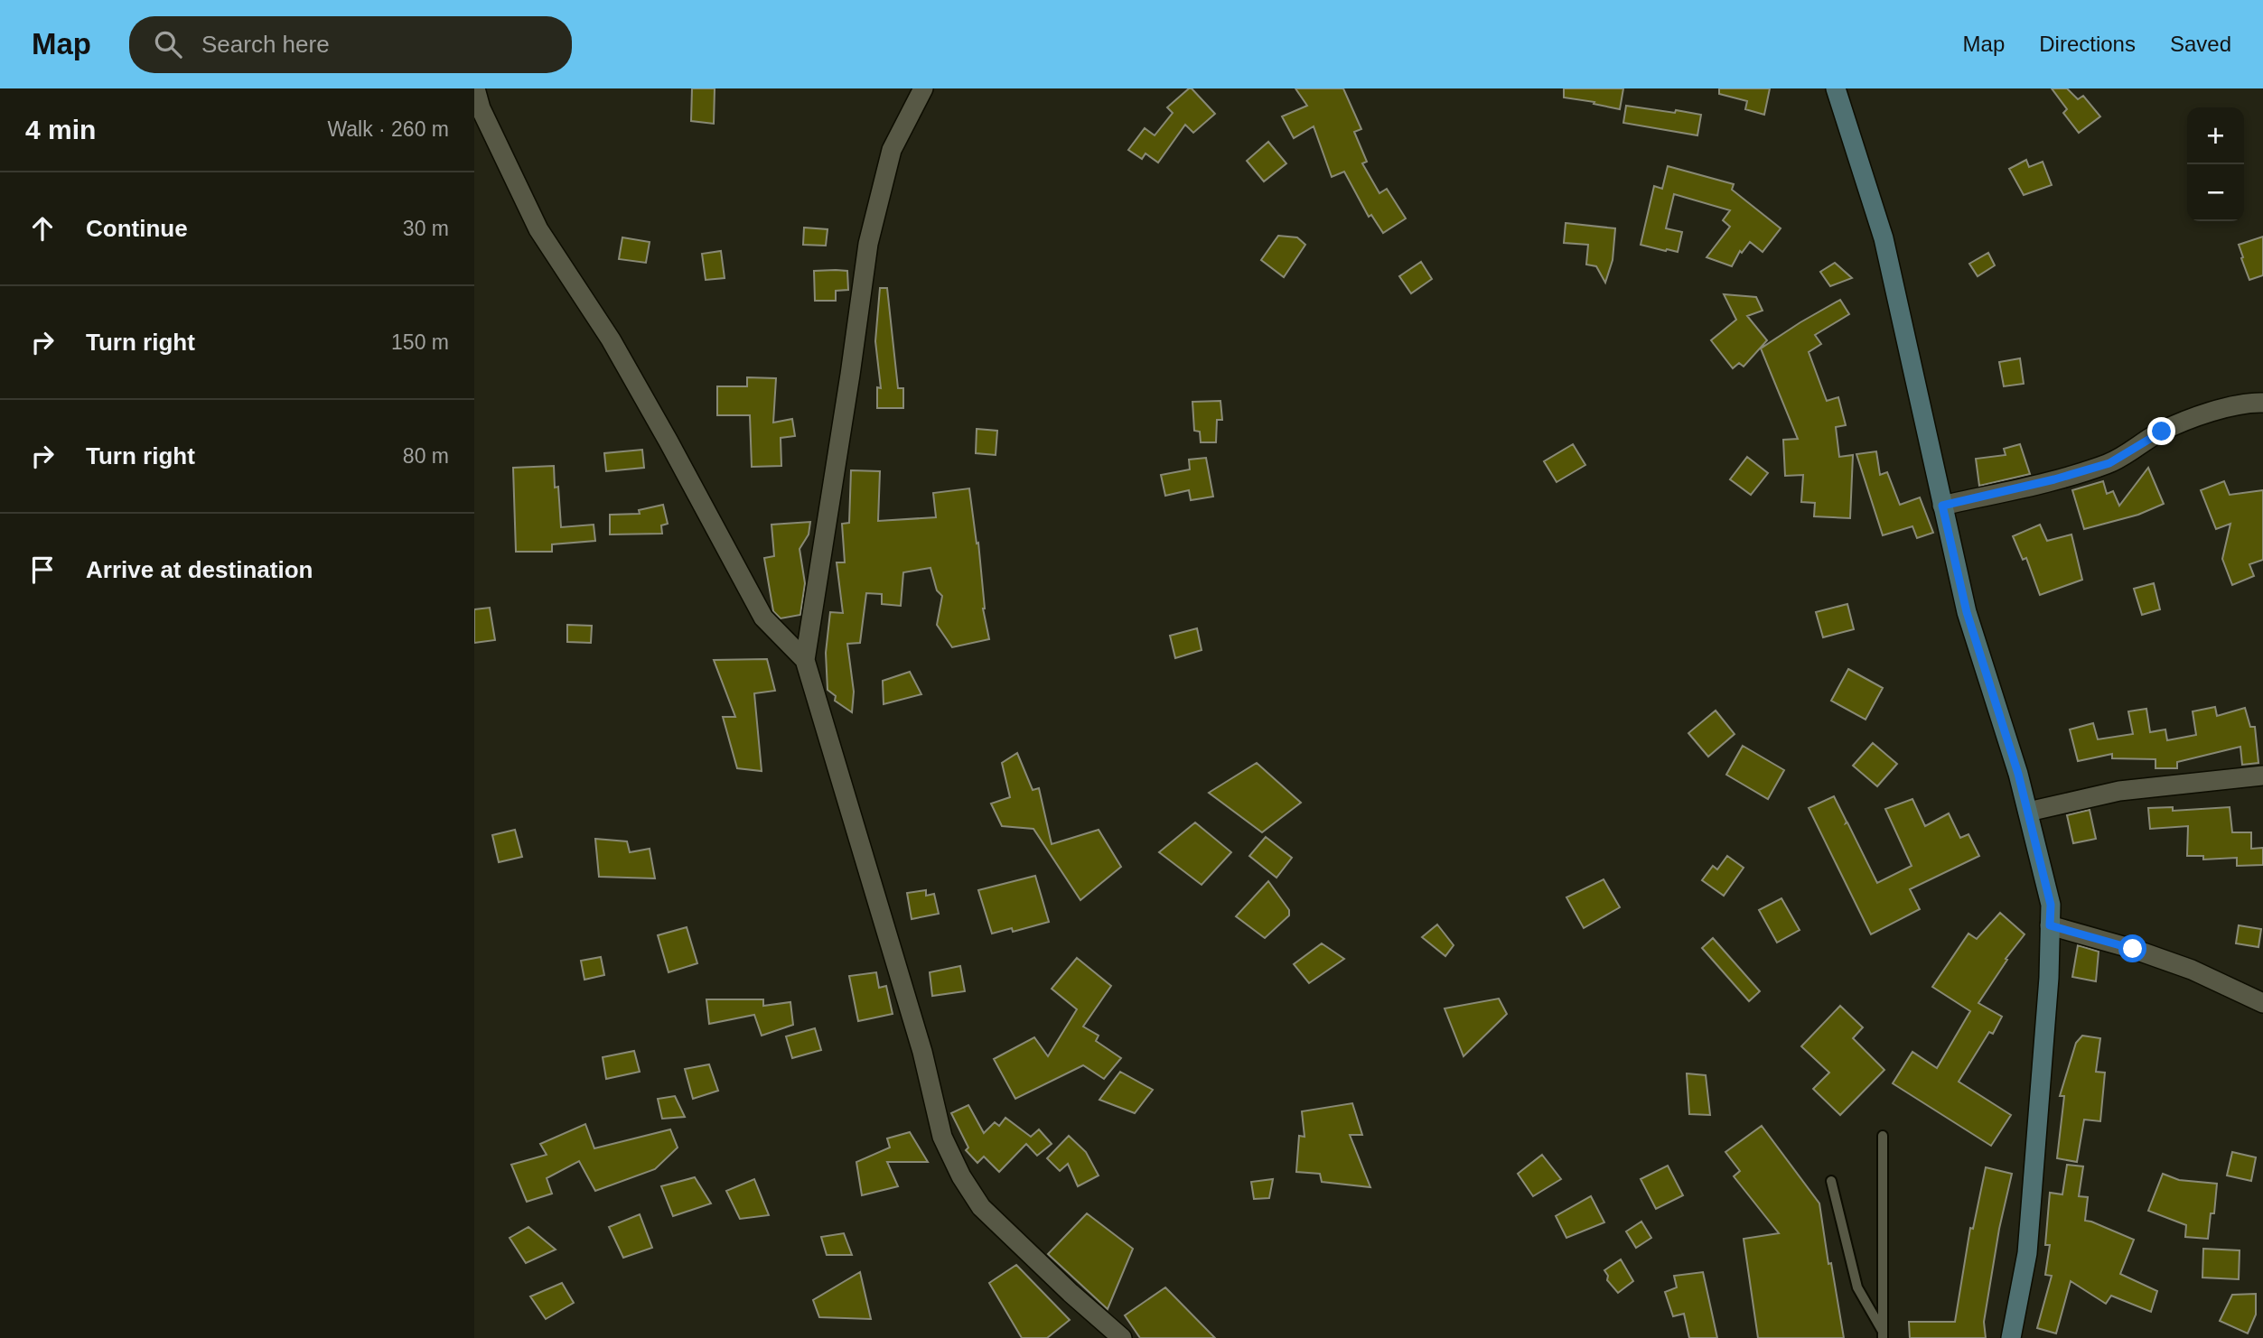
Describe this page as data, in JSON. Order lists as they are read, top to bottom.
{
  "page": {
    "header": "Map",
    "search": "Search here",
    "nav": ["Map", "Directions", "Saved"],
    "heading": ["4 min", "Walk · 260 m"],
    "map_buttons": ["+", "−"],
    "list": [
      ["Continue", "30 m"],
      ["Turn right", "150 m"],
      ["Turn right", "80 m"],
      "Arrive at destination"
    ]
  }
}
